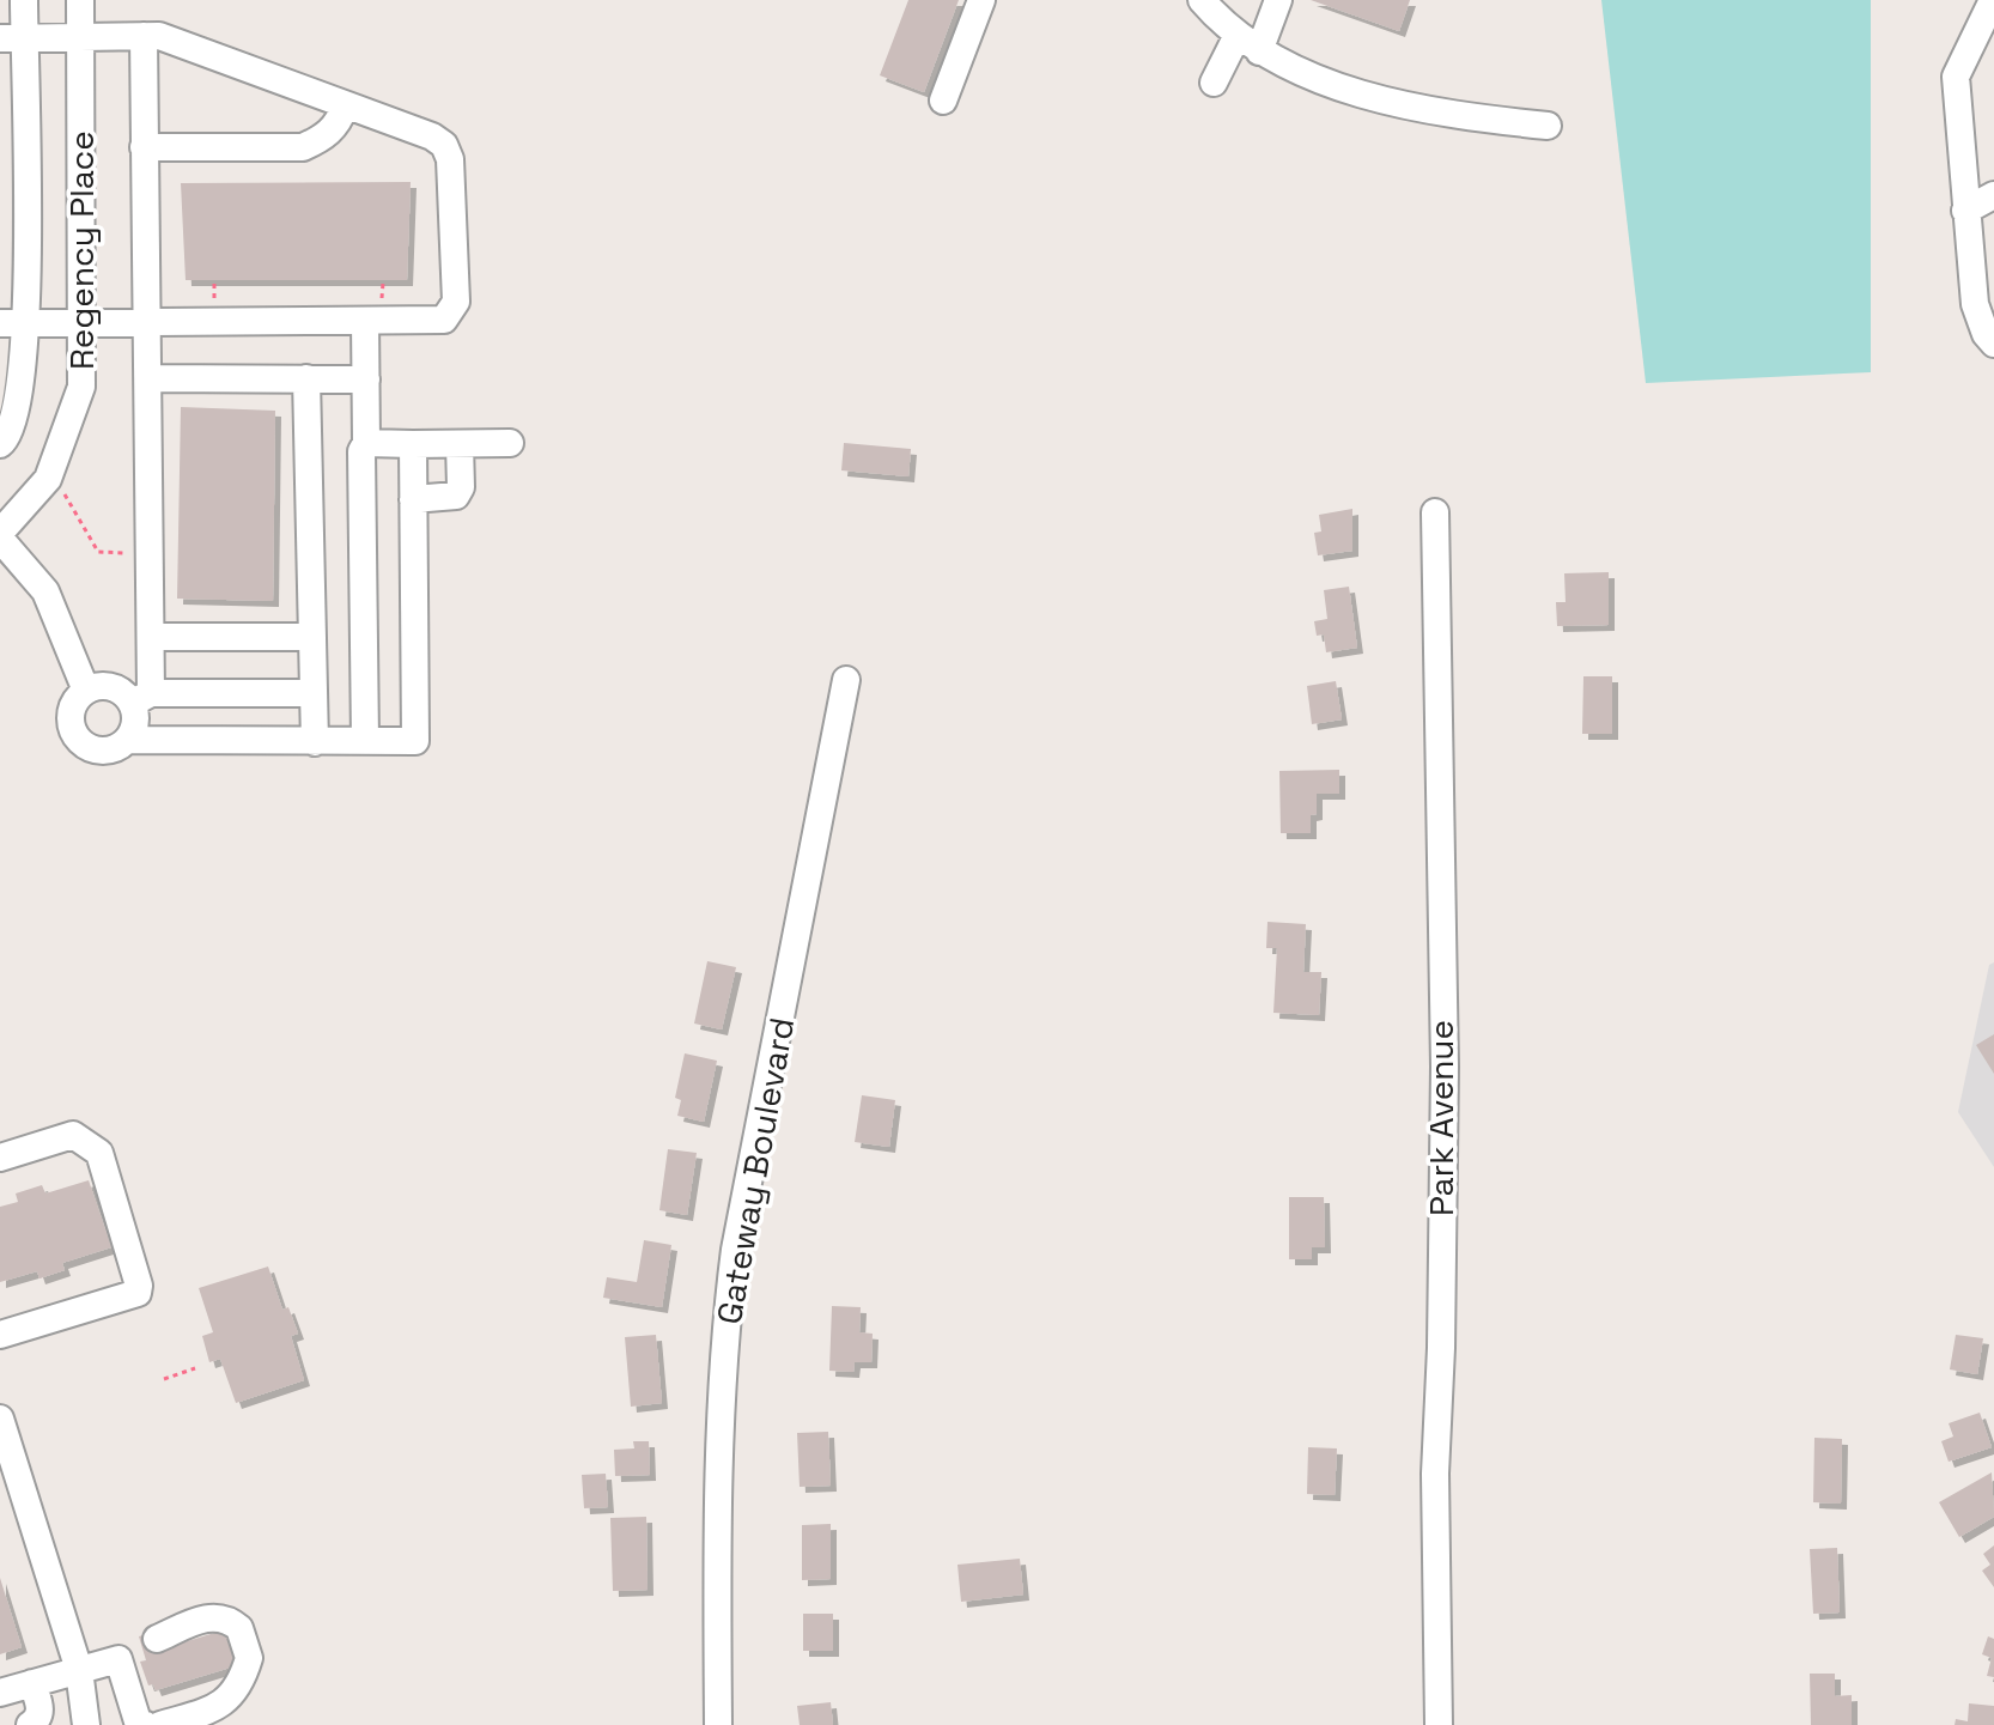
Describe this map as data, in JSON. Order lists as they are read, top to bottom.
{
  "streets": {
    "street": ["Regency Place", "Park Avenue", "Gateway Boulevard"]
  }
}
